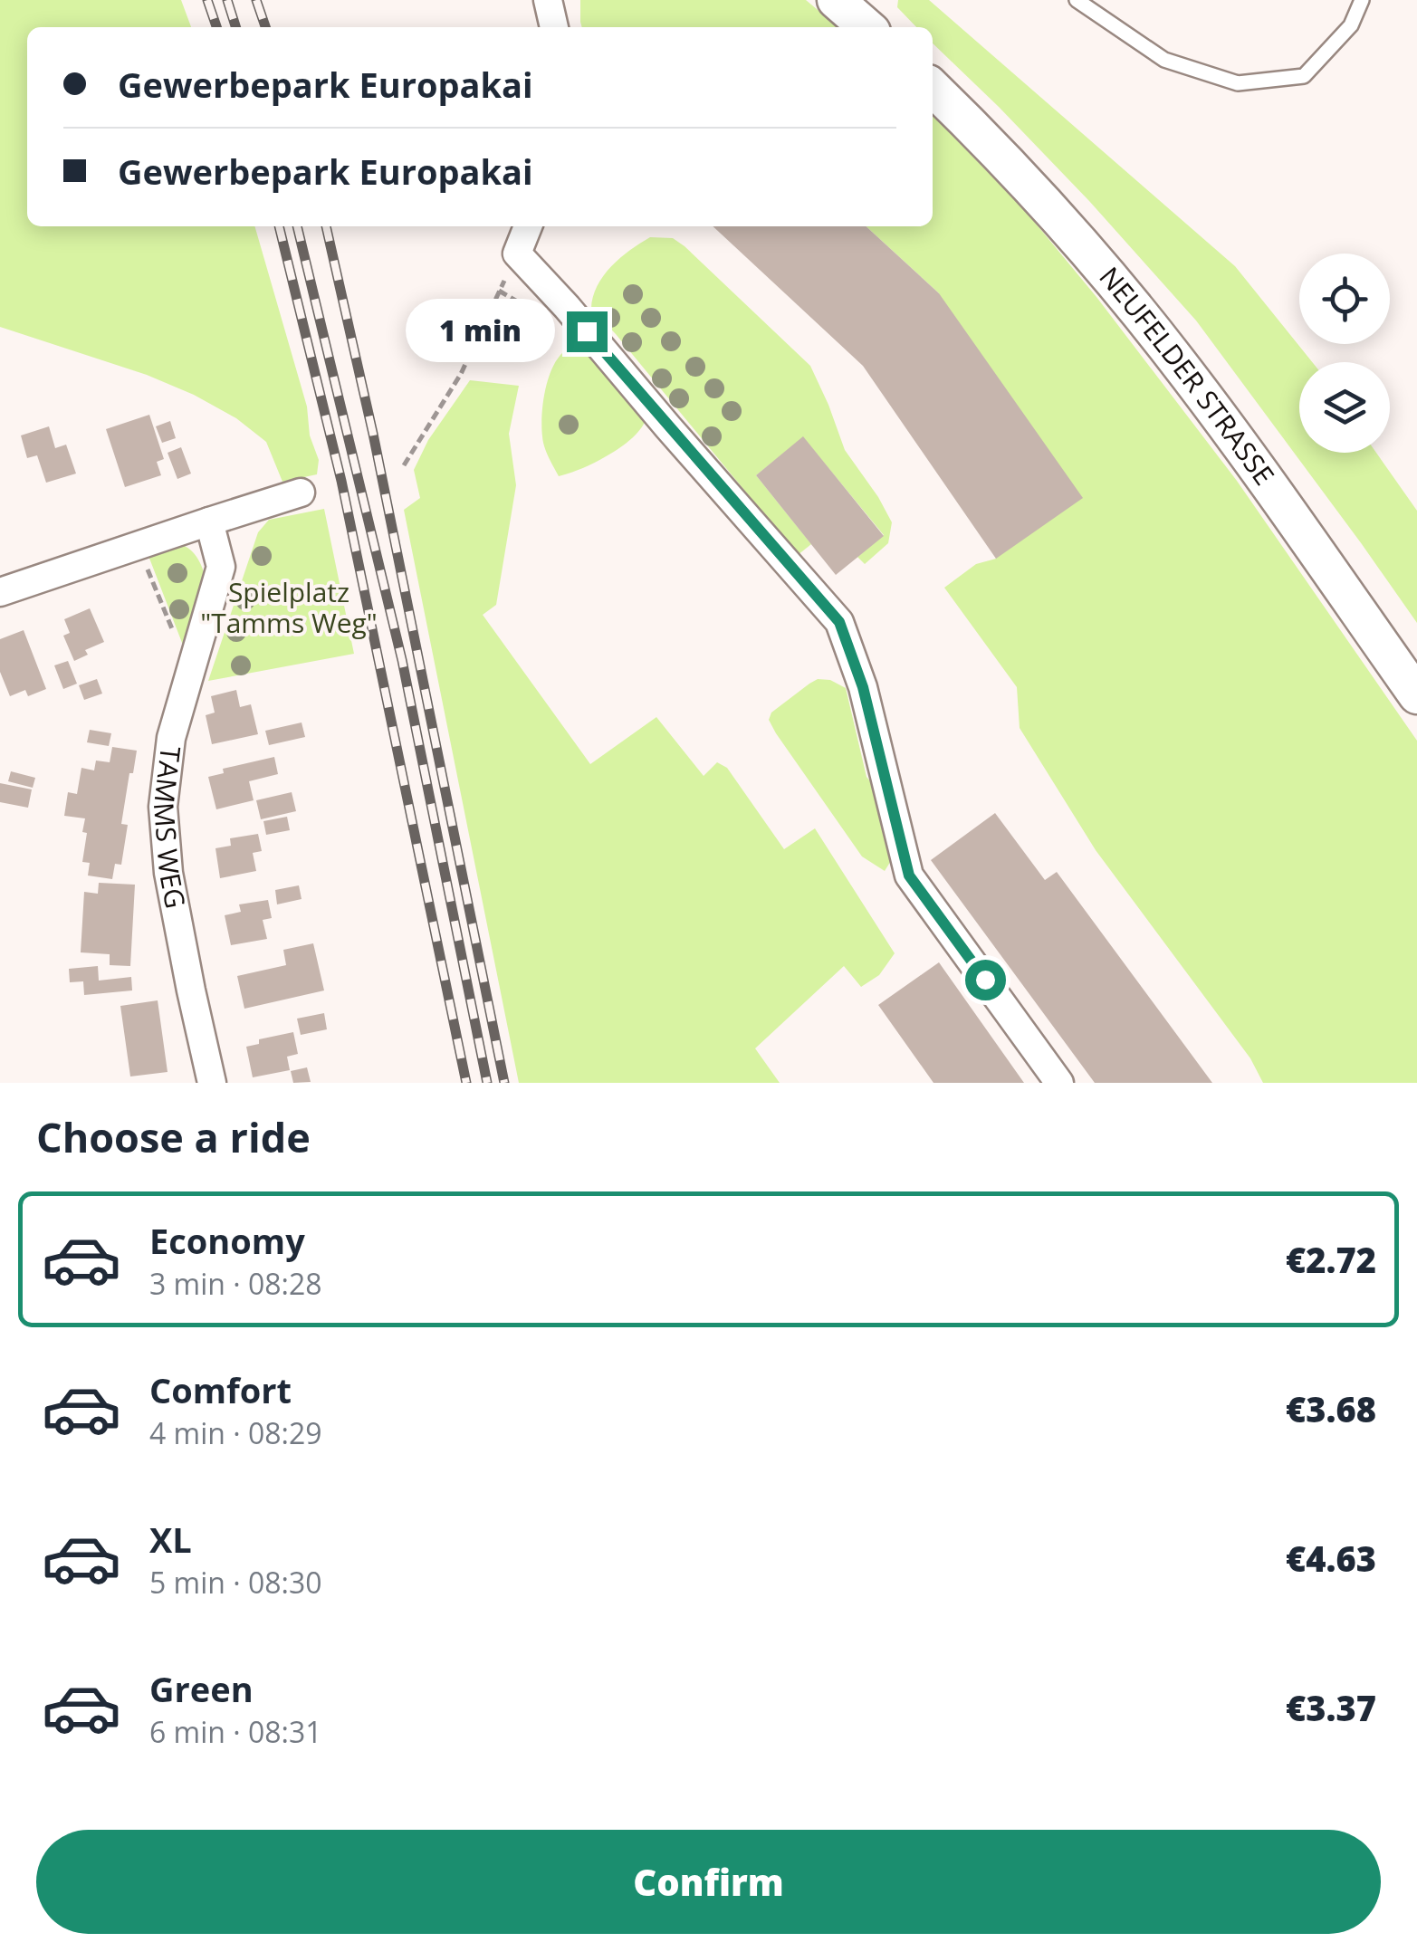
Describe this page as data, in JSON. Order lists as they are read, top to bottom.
{
  "streets": {
    "street": ["NEUFELDER STRASSE", "TAMMS WEG"]
  },
  "parks": ["Spielplatz \"Tamms Weg\""],
  "page": {
    "banner": ["Gewerbepark Europakai", "Gewerbepark Europakai"],
    "bubble": "1 min",
    "heading": "Choose a ride",
    "list": [
      {
        "name": "Economy",
        "note": "3 min · 08:28",
        "value": "€2.72"
      },
      {
        "name": "Comfort",
        "note": "4 min · 08:29",
        "value": "€3.68"
      },
      {
        "name": "XL",
        "note": "5 min · 08:30",
        "value": "€4.63"
      },
      {
        "name": "Green",
        "note": "6 min · 08:31",
        "value": "€3.37"
      }
    ],
    "buttons": "Confirm"
  }
}
